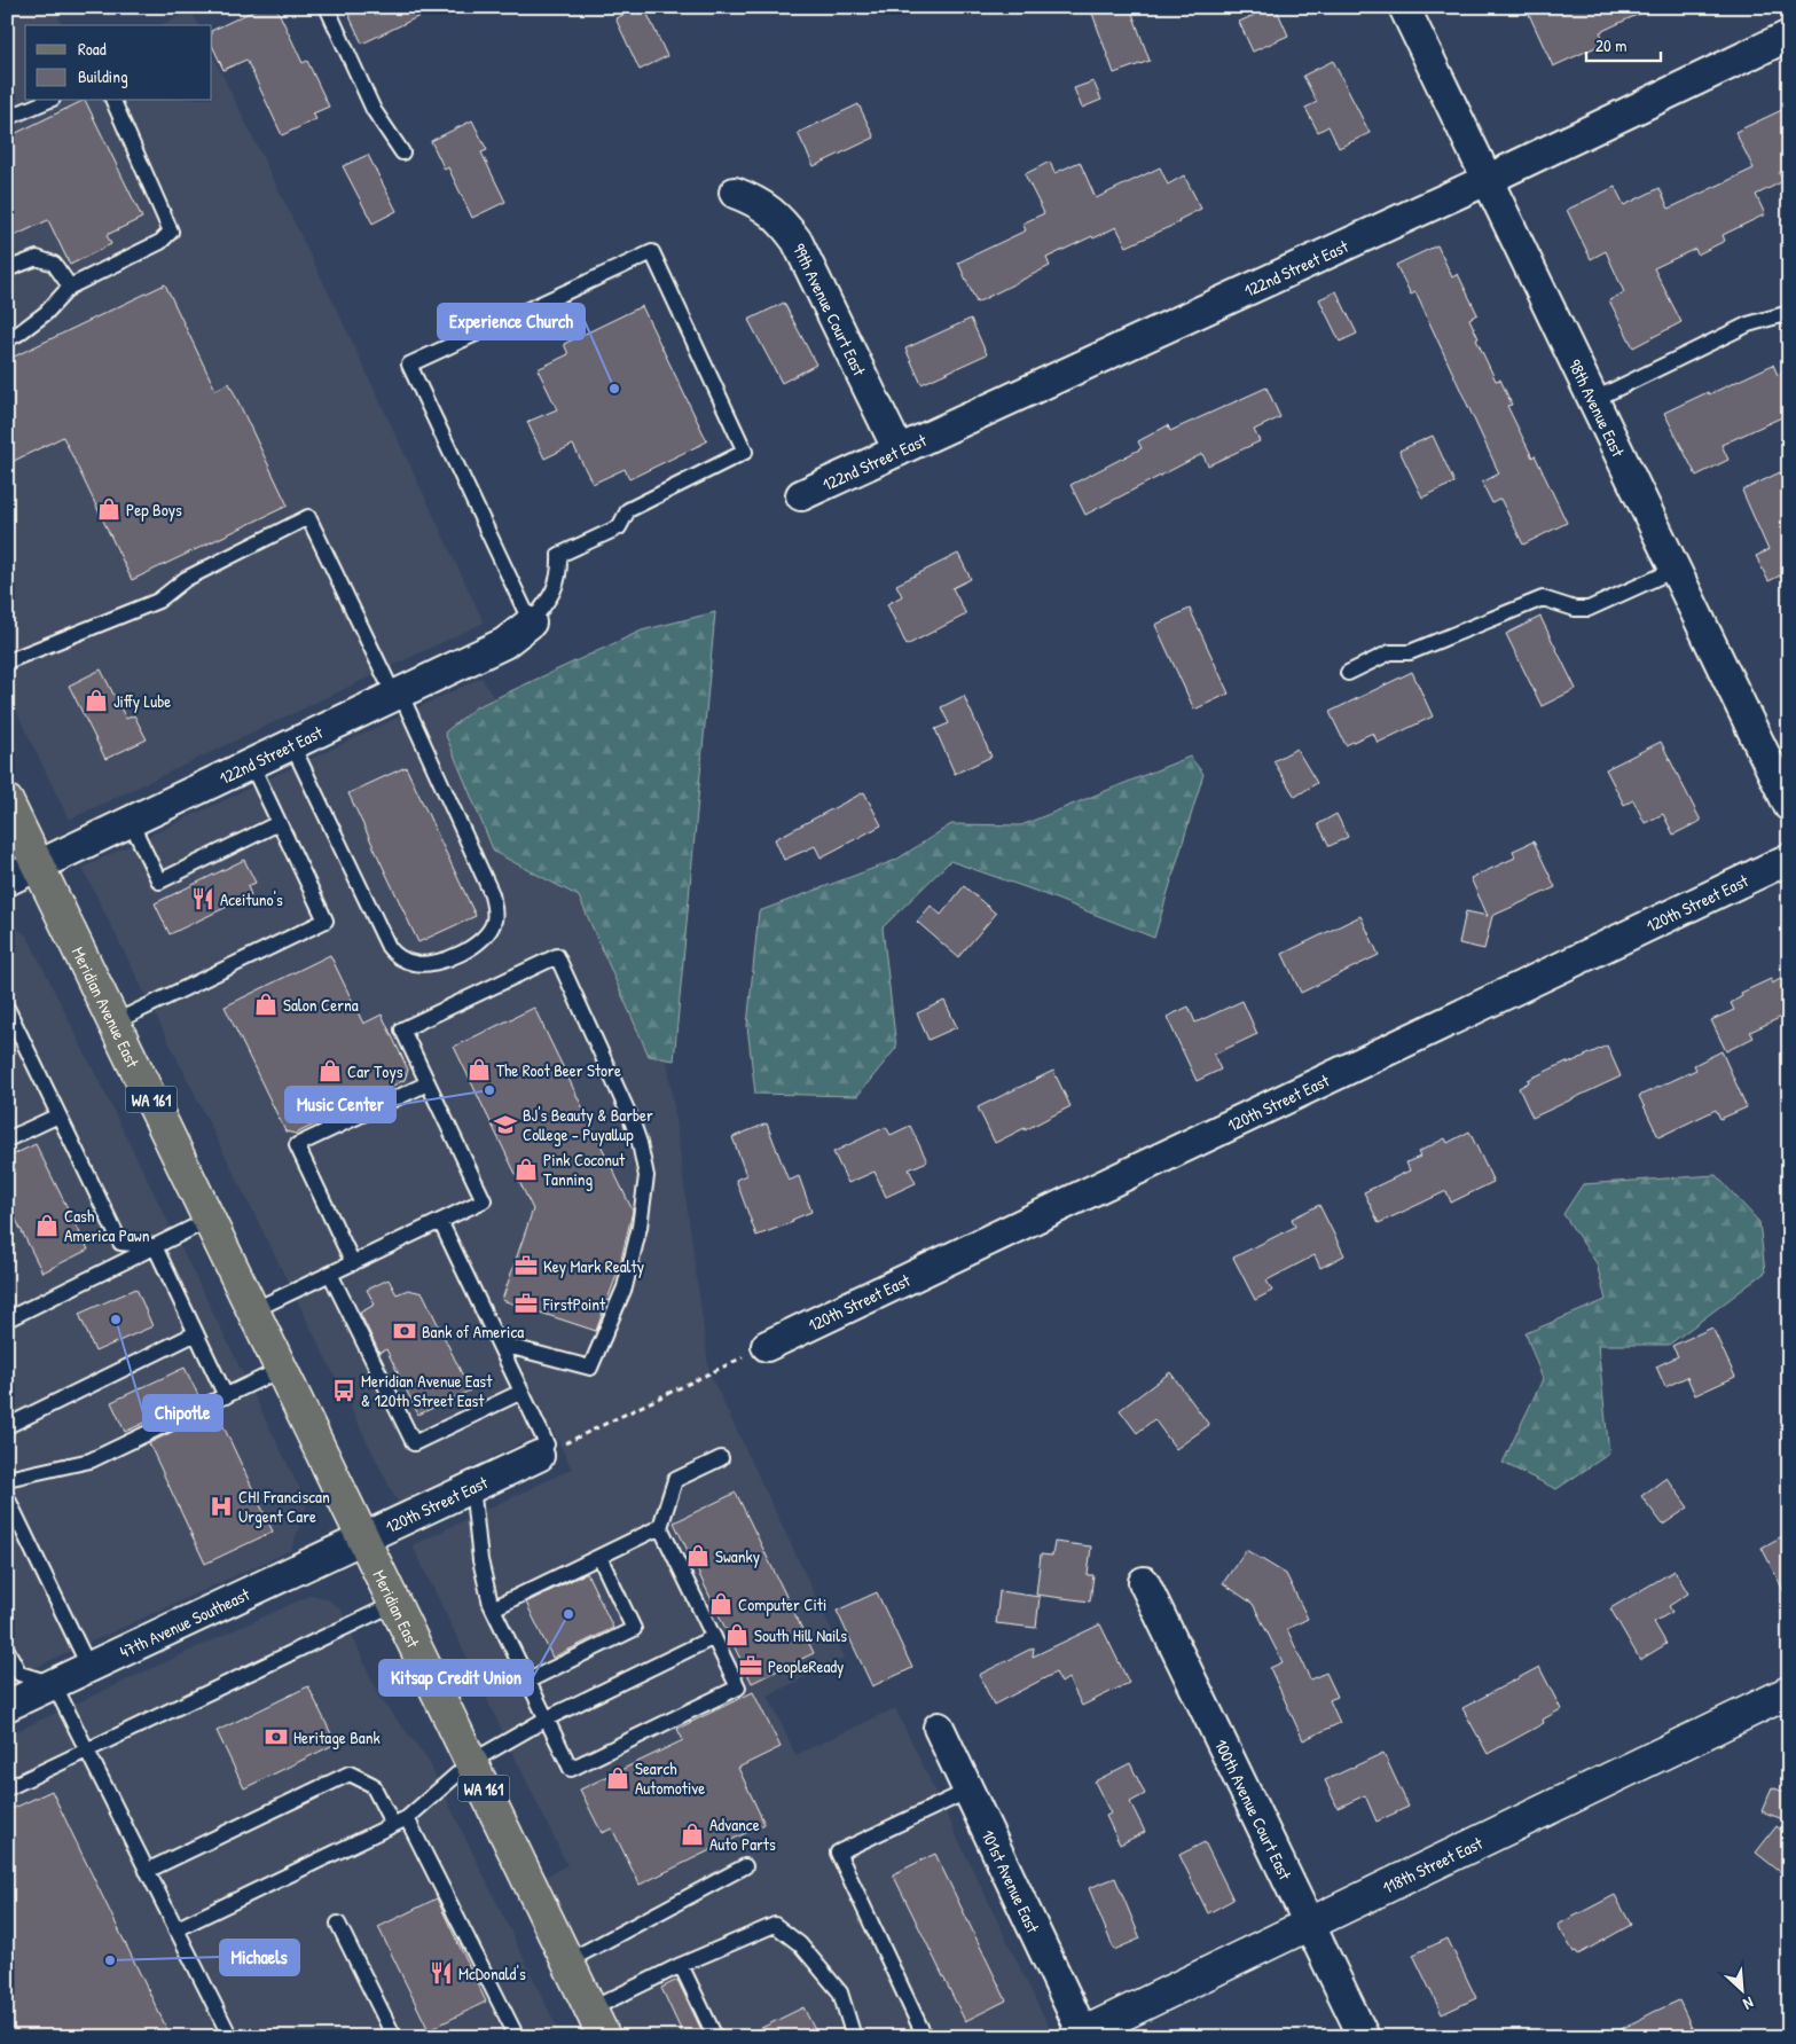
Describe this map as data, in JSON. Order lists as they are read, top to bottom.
{
  "streets": {
    "main road": ["Meridian Avenue East", "WA 161", "Meridian East"],
    "street": [
      "122nd Street East",
      "99th Avenue Court East",
      "98th Avenue East",
      "120th Street East",
      "47th Avenue Southeast",
      "100th Avenue Court East",
      "118th Street East",
      "101st Avenue East"
    ]
  },
  "crossings": [
    ["122nd Street East", "99th Avenue Court East"],
    ["122nd Street East", "98th Avenue East"],
    ["122nd Street East", "Meridian Avenue East"],
    ["120th Street East", "Meridian East"],
    ["120th Street East", "47th Avenue Southeast"],
    ["Meridian Avenue East", "Meridian East"],
    ["Meridian East", "47th Avenue Southeast"],
    ["100th Avenue Court East", "118th Street East"],
    ["118th Street East", "101st Avenue East"]
  ],
  "places": {
    "other": [
      "Experience Church",
      "Music Center",
      "Chipotle",
      "Kitsap Credit Union",
      "Michaels"
    ],
    "shop": [
      "Pep Boys",
      "Jiffy Lube",
      "Salon Cerna",
      "The Root Beer Store",
      "Car Toys",
      "Pink Coconut Tanning",
      "Cash America Pawn",
      "Swanky",
      "Computer Citi",
      "South Hill Nails",
      "Search Automotive",
      "Advance Auto Parts"
    ],
    "restaurant": ["Aceituno's", "McDonald's"],
    "school or university": ["BJ's Beauty & Barber College - Puyallup"],
    "office": ["Key Mark Realty", "FirstPoint", "PeopleReady"],
    "bank": ["Bank of America", "Heritage Bank"],
    "bus stop": ["Meridian Avenue East & 120th Street East"],
    "hospital": ["CHI Franciscan Urgent Care"]
  },
  "legend": ["Road", "Building"],
  "scale_bar": "20 m",
  "north": "bottom right"
}
